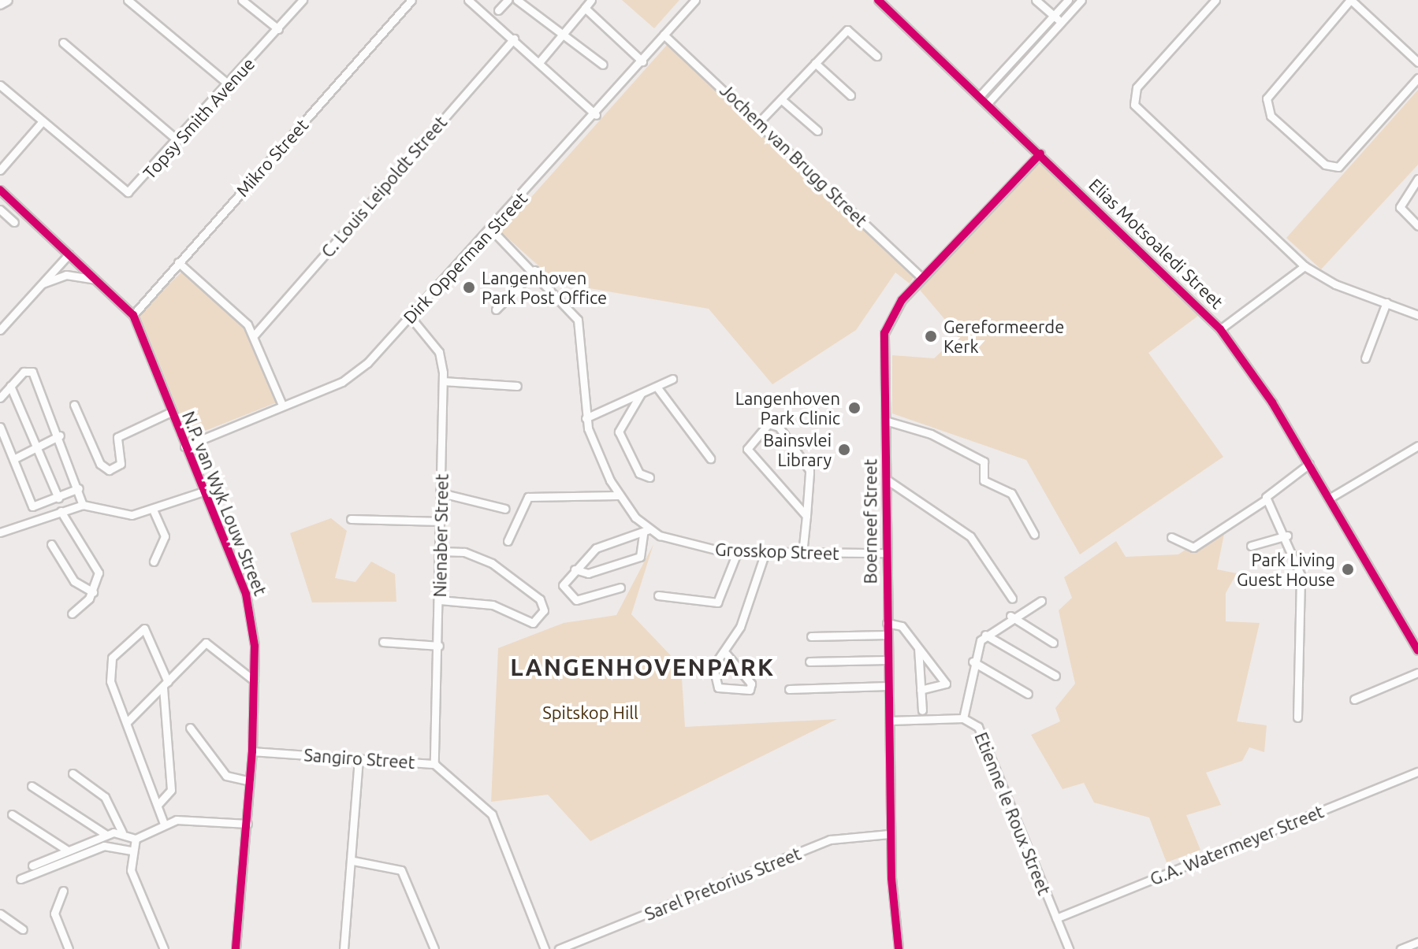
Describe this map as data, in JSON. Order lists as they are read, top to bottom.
{
  "streets": {
    "street": [
      "Topsy Smith Avenue",
      "Jochem van Brugg Street",
      "Mikro Street",
      "C. Louis Leipoldt Street",
      "Elias Motsoaledi Street",
      "Dirk Opperman Street",
      "N.P. van Wyk Louw Street",
      "Boerneef Street",
      "Nienaber Street",
      "Grosskop Street",
      "Sangiro Street",
      "Etienne le Roux Street",
      "G.A. Watermeyer Street",
      "Sarel Pretorius Street"
    ]
  },
  "crossings": [
    ["Jochem van Brugg Street", "Dirk Opperman Street"],
    ["Jochem van Brugg Street", "Boerneef Street"],
    ["Mikro Street", "N.P. van Wyk Louw Street"],
    ["Elias Motsoaledi Street", "Boerneef Street"],
    ["Dirk Opperman Street", "N.P. van Wyk Louw Street"],
    ["Dirk Opperman Street", "Nienaber Street"],
    ["Dirk Opperman Street", "Grosskop Street"],
    ["N.P. van Wyk Louw Street", "Sangiro Street"],
    ["Boerneef Street", "Grosskop Street"],
    ["Boerneef Street", "Etienne le Roux Street"],
    ["Boerneef Street", "Sarel Pretorius Street"],
    ["Nienaber Street", "Sangiro Street"],
    ["Etienne le Roux Street", "G.A. Watermeyer Street"]
  ],
  "districts": ["LANGENHOVENPARK"],
  "parks": ["Spitskop Hill"],
  "places": [
    "Langenhoven Park Post Office",
    "Gereformeerde Kerk",
    "Langenhoven Park Clinic",
    "Bainsvlei Library",
    "Park Living Guest House"
  ]
}
